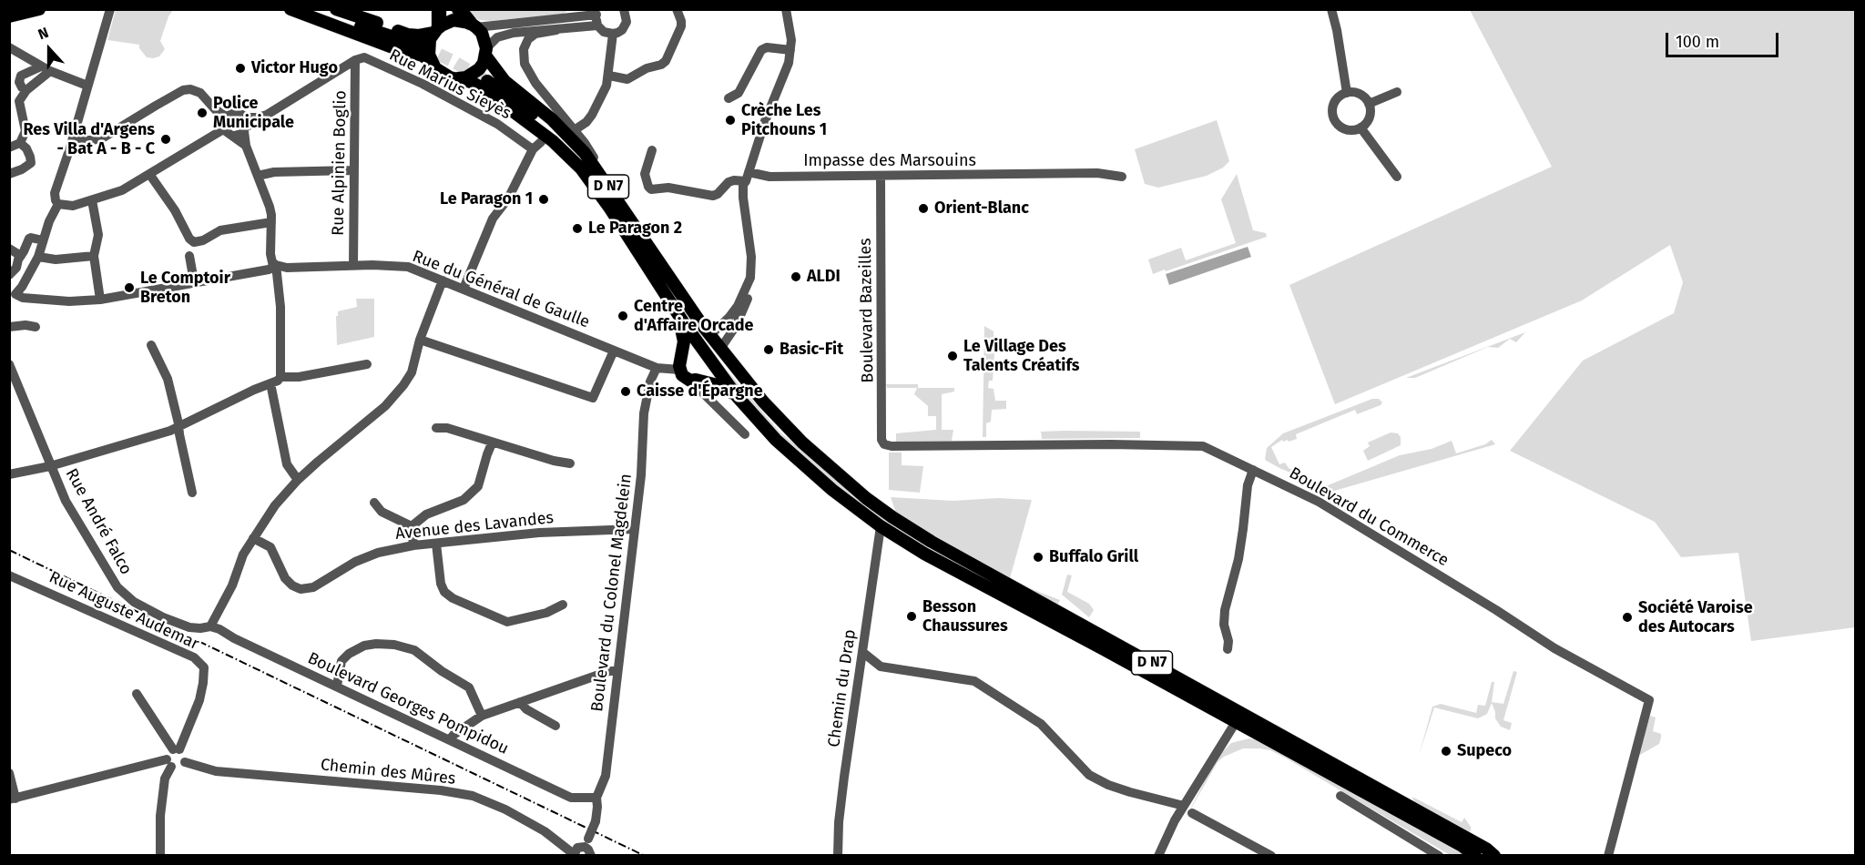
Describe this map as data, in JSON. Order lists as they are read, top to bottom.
{
  "streets": {
    "main road": ["D N7"],
    "street": [
      "Rue Marius Sieyès",
      "Impasse des Marsouins",
      "Rue Alpinien Boglio",
      "Rue du Général de Gaulle",
      "Boulevard Bazeilles",
      "Boulevard du Commerce",
      "Rue André Falco",
      "Avenue des Lavandes",
      "Boulevard du Colonel Magdelein",
      "Rue Auguste Audemar",
      "Chemin du Drap",
      "Boulevard Georges Pompidou",
      "Chemin des Mûres"
    ]
  },
  "crossings": [
    ["Rue Marius Sieyès", "Rue Alpinien Boglio"],
    ["Impasse des Marsouins", "Boulevard Bazeilles"],
    ["Rue Alpinien Boglio", "Rue du Général de Gaulle"],
    ["D N7", "Chemin du Drap"],
    ["Rue du Général de Gaulle", "Boulevard du Colonel Magdelein"],
    ["Boulevard Bazeilles", "Boulevard du Commerce"],
    ["Rue André Falco", "Boulevard Georges Pompidou"],
    ["Avenue des Lavandes", "Boulevard du Colonel Magdelein"],
    ["Boulevard du Colonel Magdelein", "Boulevard Georges Pompidou"],
    ["Rue Auguste Audemar", "Chemin des Mûres"]
  ],
  "places": [
    "Victor Hugo",
    "Police Municipale",
    "Crèche Les Pitchouns 1",
    "Res Villa d'Argens - Bat A - B - C",
    "Le Paragon 1",
    "Orient-Blanc",
    "Le Paragon 2",
    "ALDI",
    "Le Comptoir Breton",
    "Centre d'Affaire Orcade",
    "Basic-Fit",
    "Le Village Des Talents Créatifs",
    "Caisse d'Épargne",
    "Buffalo Grill",
    "Besson Chaussures",
    "Société Varoise des Autocars",
    "Supeco"
  ],
  "scale_bar": "100 m",
  "north": "top"
}
